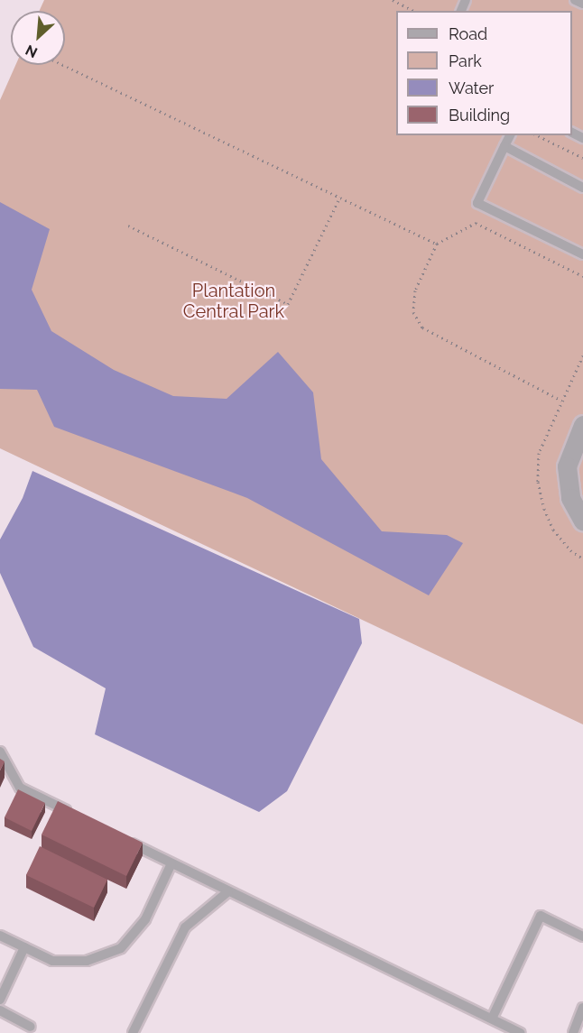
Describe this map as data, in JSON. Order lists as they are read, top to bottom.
{
  "parks": ["Plantation Central Park"],
  "legend": [
    "Road",
    "Park",
    "Water",
    "Building"
  ],
  "north": "bottom left"
}
